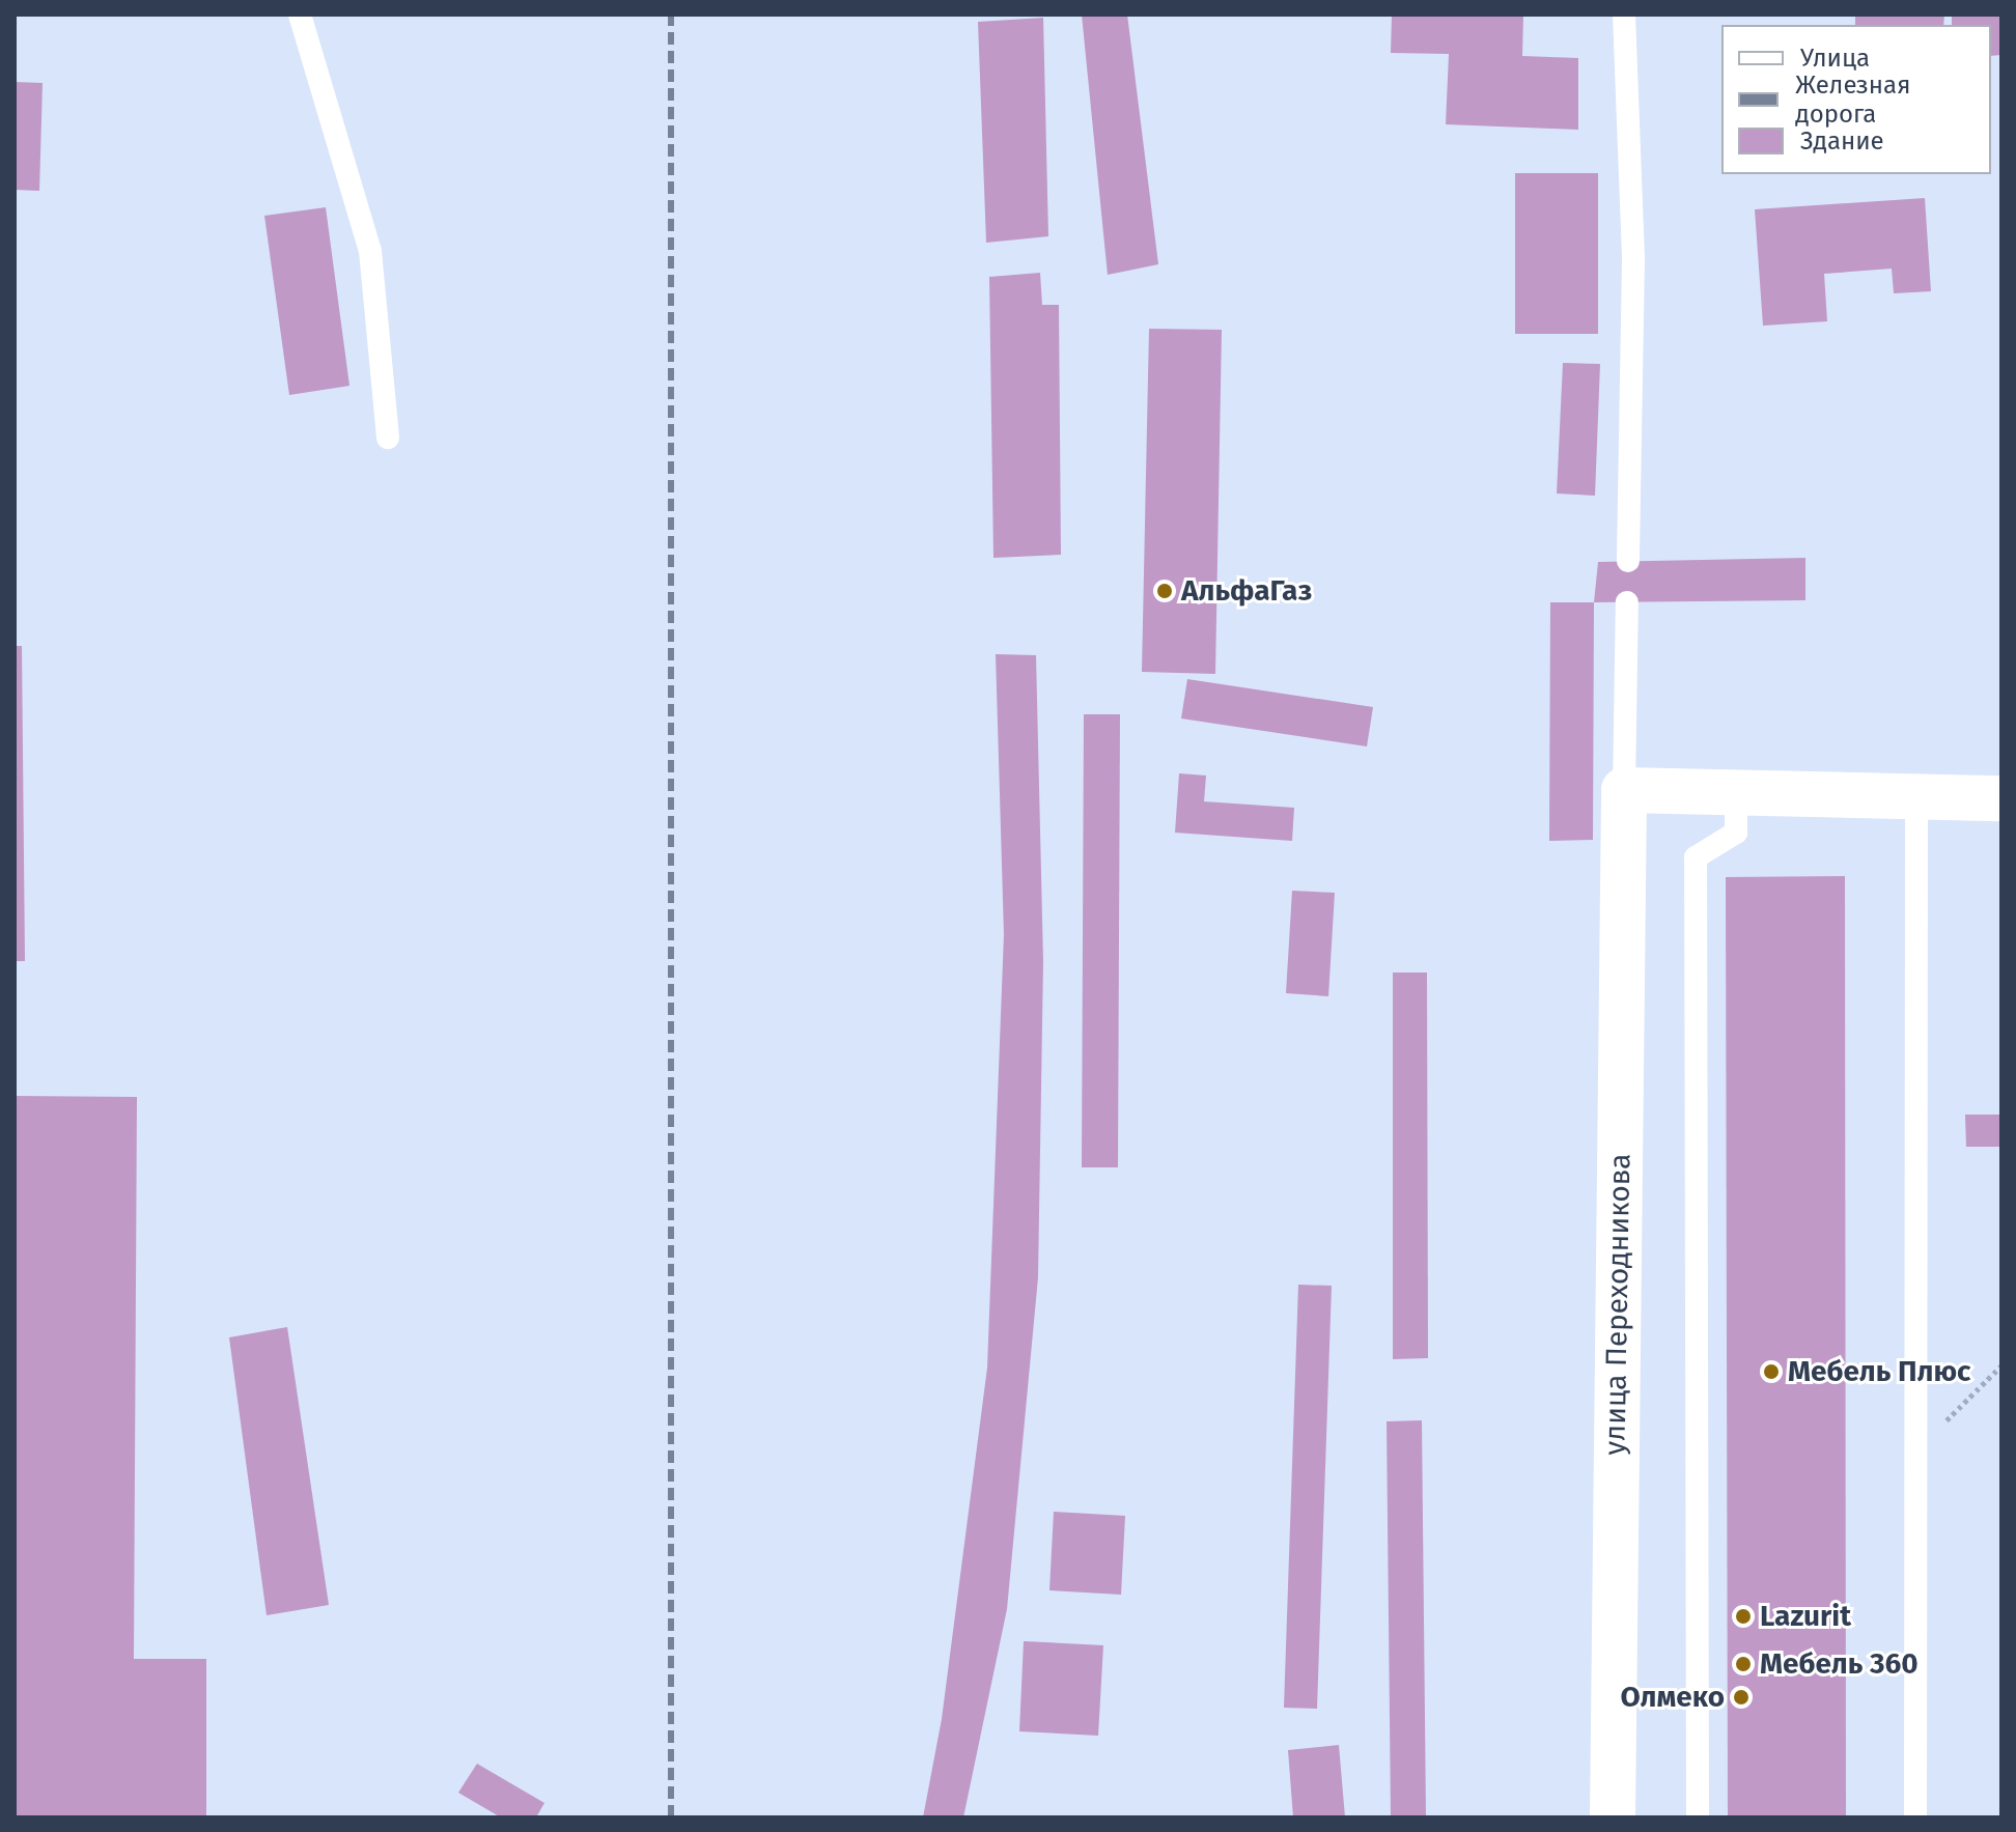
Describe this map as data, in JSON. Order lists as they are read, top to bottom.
{
  "streets": {
    "street": ["улица Переходникова"]
  },
  "places": [
    "АльфаГаз",
    "Мебель Плюс",
    "Lazurit",
    "Мебель 360",
    "Олмеко"
  ],
  "legend": ["Улица", "Железная дорога", "Здание"]
}
